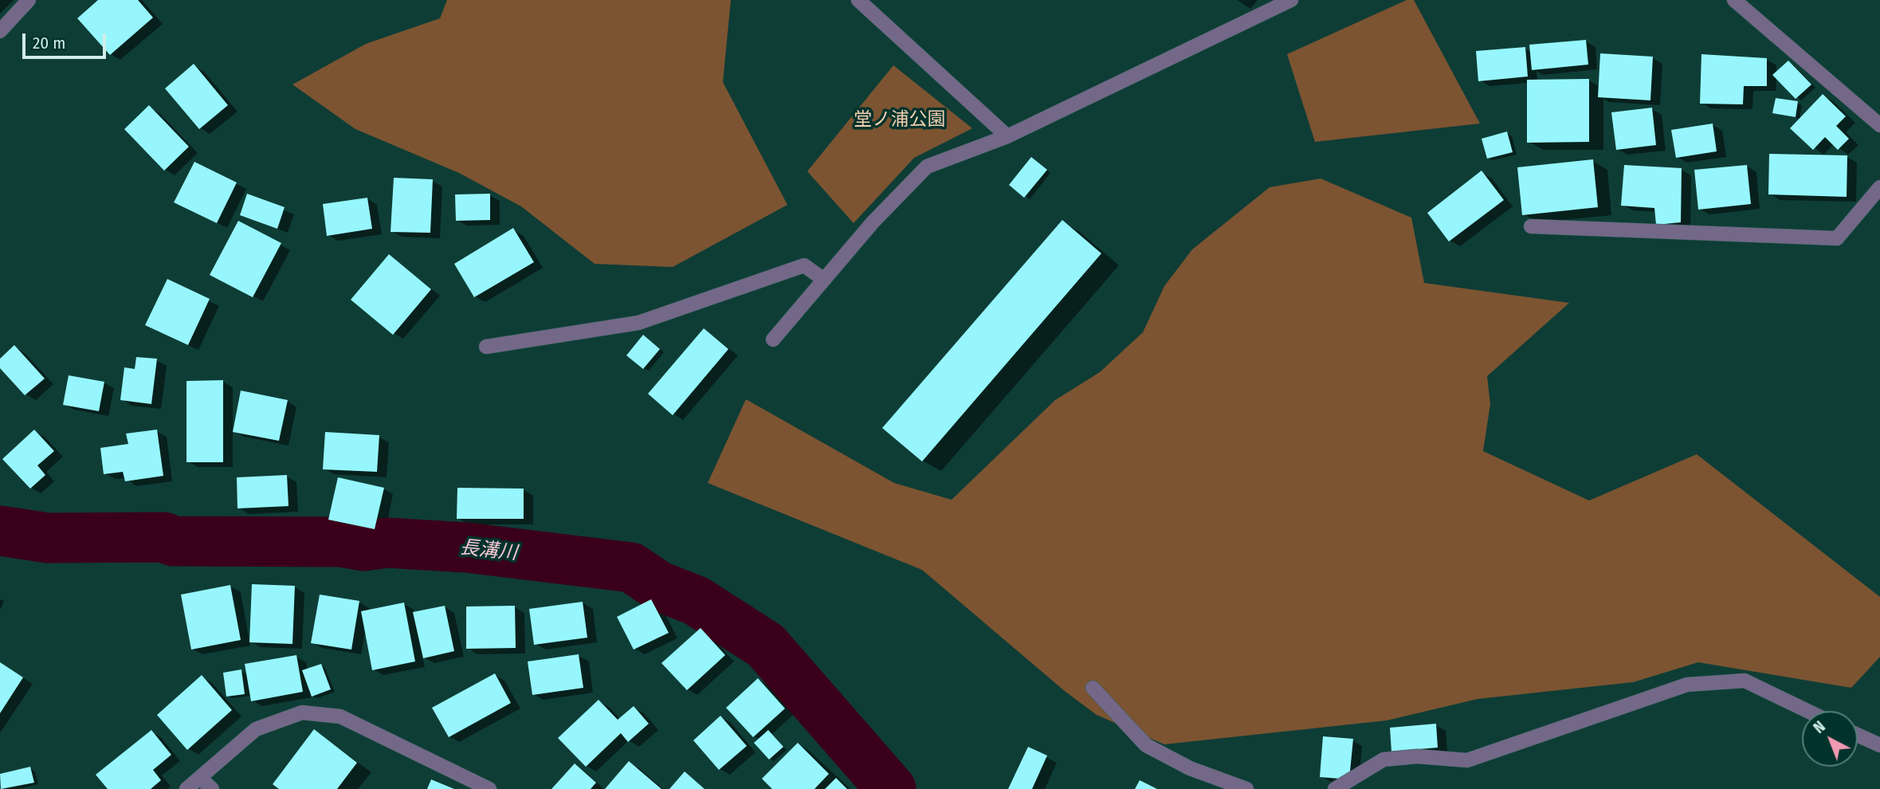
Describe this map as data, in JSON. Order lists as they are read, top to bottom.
{
  "water": ["長溝川"],
  "parks": ["堂ノ浦公園"],
  "scale_bar": "20 m",
  "north": "top left"
}
